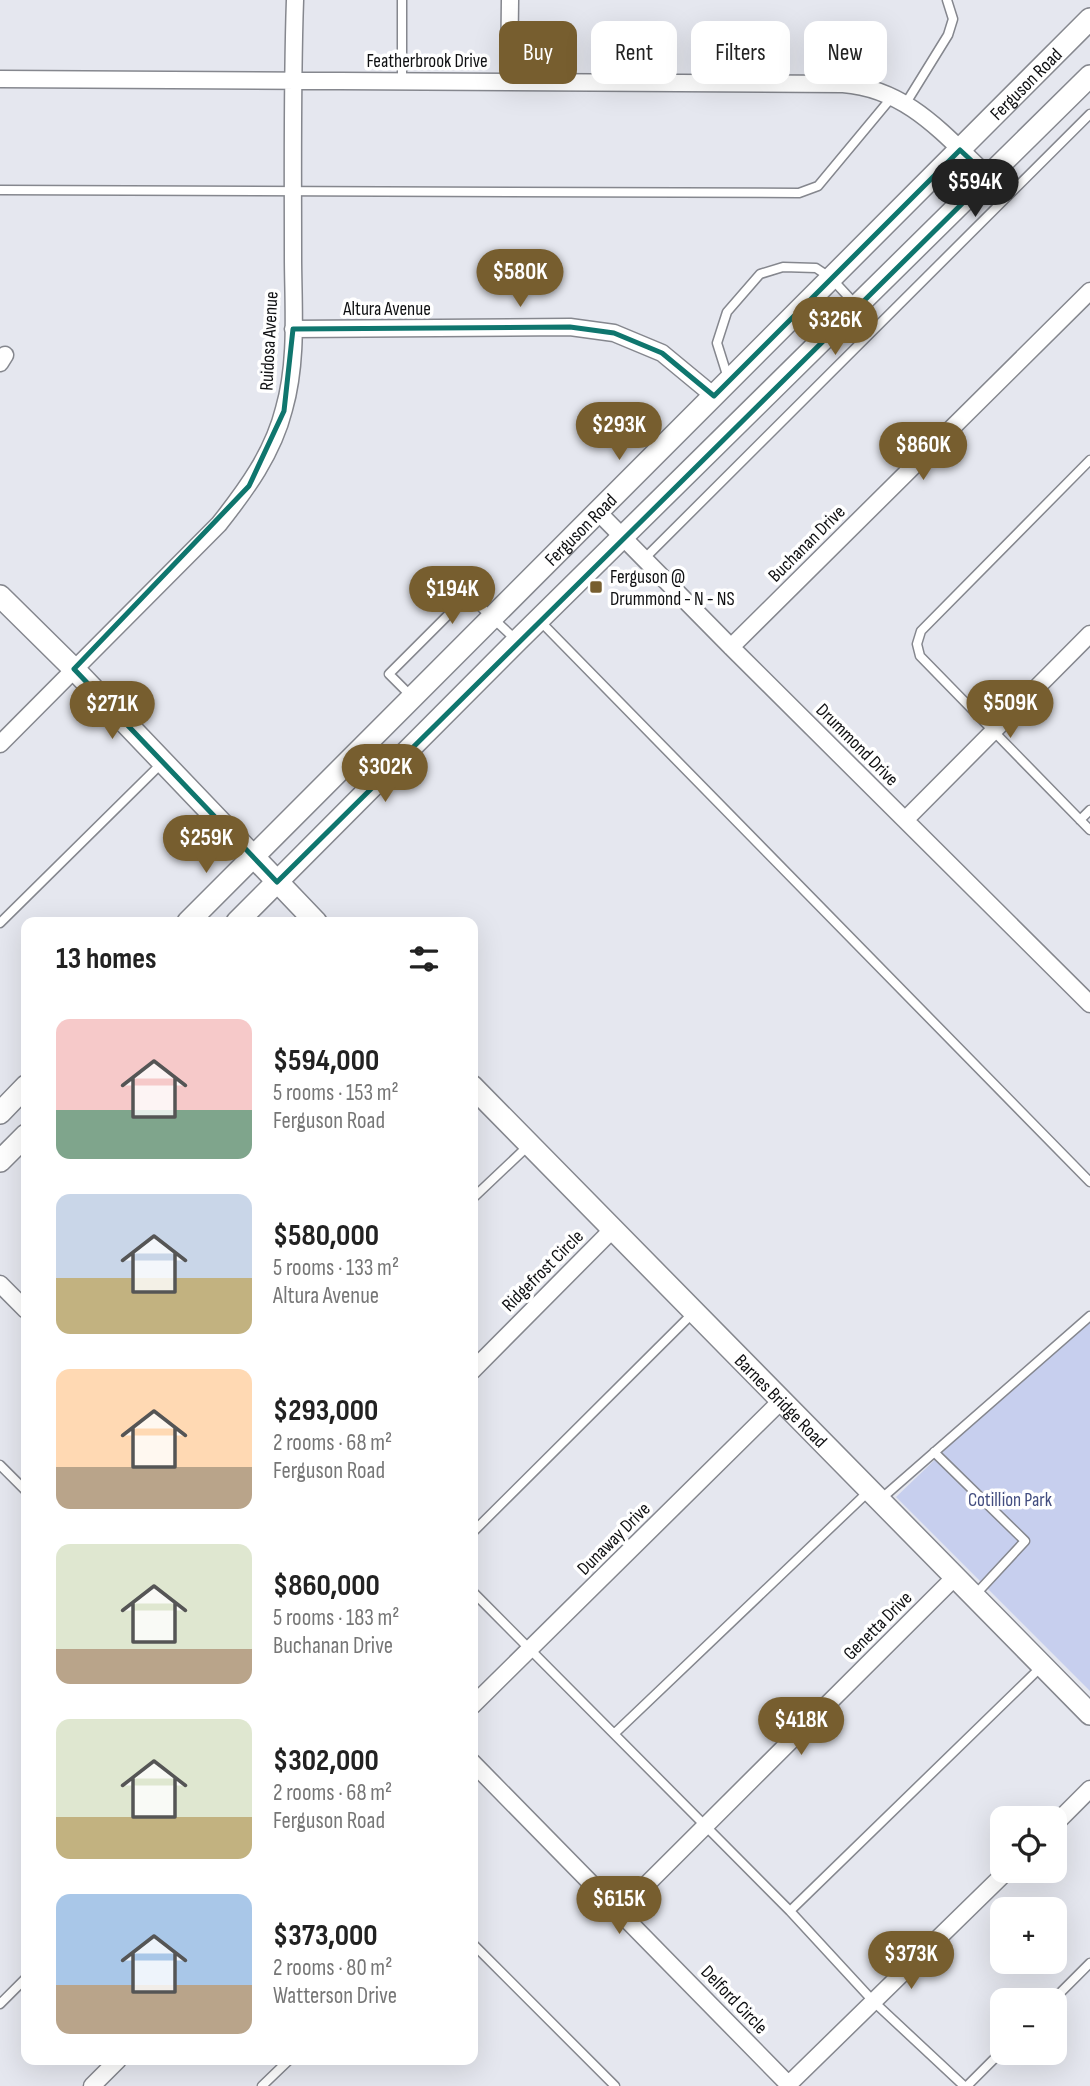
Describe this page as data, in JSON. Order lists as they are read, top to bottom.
{
  "streets": {
    "main road": ["Ferguson Road", "Barnes Bridge Road"],
    "street": [
      "Featherbrook Drive",
      "Altura Avenue",
      "Ruidosa Avenue",
      "Buchanan Drive",
      "Drummond Drive",
      "Ridgefrost Circle",
      "Dunaway Drive",
      "Genetta Drive",
      "Delford Circle"
    ]
  },
  "crossings": [
    ["Featherbrook Drive", "Ferguson Road"],
    ["Featherbrook Drive", "Ruidosa Avenue"],
    ["Ferguson Road", "Altura Avenue"],
    ["Ferguson Road", "Drummond Drive"],
    ["Altura Avenue", "Ruidosa Avenue"],
    ["Buchanan Drive", "Drummond Drive"],
    ["Ridgefrost Circle", "Barnes Bridge Road"],
    ["Barnes Bridge Road", "Dunaway Drive"],
    ["Barnes Bridge Road", "Genetta Drive"],
    ["Genetta Drive", "Delford Circle"]
  ],
  "parks": ["Cotillion Park"],
  "places": {
    "transit": ["Ferguson @ Drummond - N - NS"]
  },
  "page": {
    "chip": [
      "Buy",
      "Rent",
      "Filters",
      "New"
    ],
    "price": [
      "$594K",
      "$580K",
      "$326K",
      "$293K",
      "$860K",
      "$194K",
      "$509K",
      "$271K",
      "$302K",
      "$259K",
      "$418K",
      "$615K",
      "$373K"
    ],
    "heading": "13 homes",
    "list": [
      {
        "name": "$594,000",
        "note": "5 rooms · 153 m² · Ferguson Road"
      },
      {
        "name": "$580,000",
        "note": "5 rooms · 133 m² · Altura Avenue"
      },
      {
        "name": "$293,000",
        "note": "2 rooms · 68 m² · Ferguson Road"
      },
      {
        "name": "$860,000",
        "note": "5 rooms · 183 m² · Buchanan Drive"
      },
      {
        "name": "$302,000",
        "note": "2 rooms · 68 m² · Ferguson Road"
      },
      {
        "name": "$373,000",
        "note": "2 rooms · 80 m² · Watterson Drive"
      }
    ],
    "map_buttons": ["+", "−"]
  }
}
